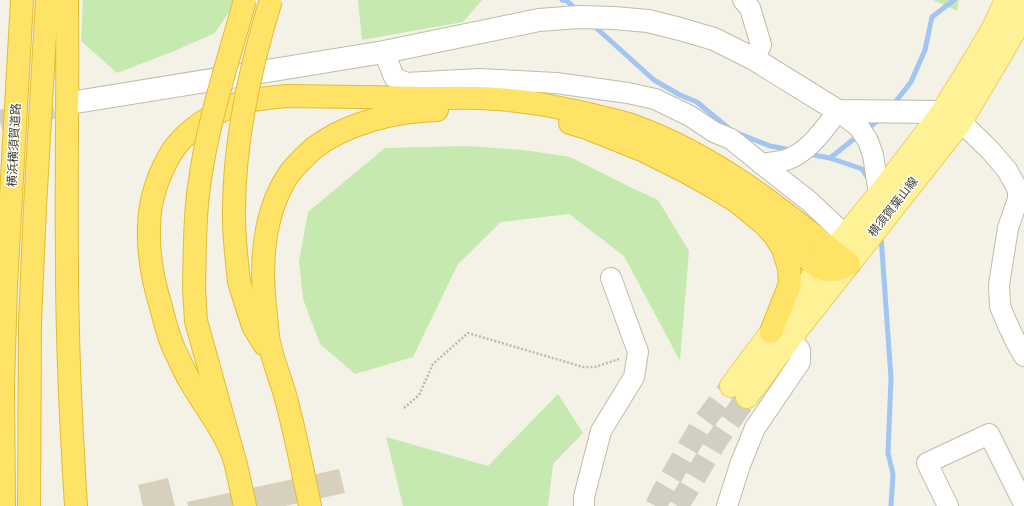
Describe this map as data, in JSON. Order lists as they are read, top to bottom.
{
  "streets": {
    "highway": ["横浜横須賀道路"],
    "main road": ["横須賀葉山線"]
  }
}
